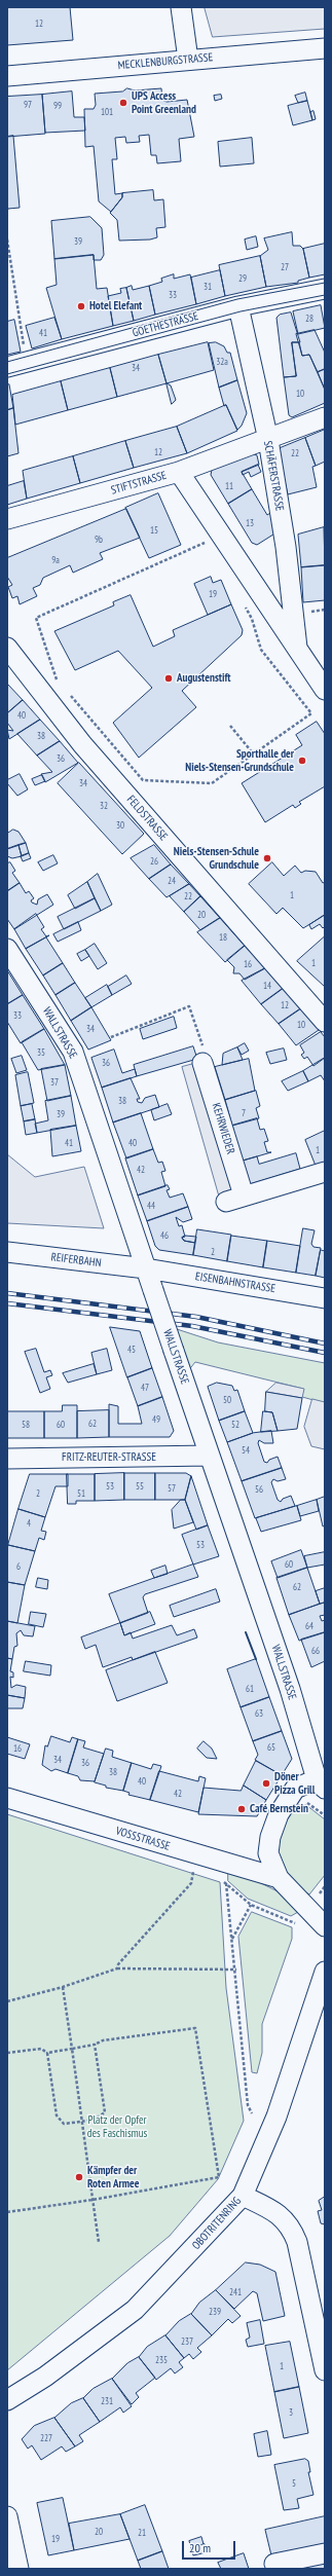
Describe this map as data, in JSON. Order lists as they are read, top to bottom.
{
  "streets": {
    "street": [
      "MECKLENBURGSTRASSE",
      "GOETHESTRASSE",
      "SCHÄFERSTRASSE",
      "STIFTSTRASSE",
      "FELDSTRASSE",
      "WALLSTRASSE",
      "KEHRWIEDER",
      "REIFERBAHN",
      "EISENBAHNSTRASSE",
      "FRITZ-REUTER-STRASSE",
      "VOSSSTRASSE",
      "OBOTRITENRING"
    ]
  },
  "crossings": [
    ["GOETHESTRASSE", "SCHÄFERSTRASSE"],
    ["SCHÄFERSTRASSE", "STIFTSTRASSE"],
    ["WALLSTRASSE", "REIFERBAHN"],
    ["WALLSTRASSE", "EISENBAHNSTRASSE"],
    ["WALLSTRASSE", "FRITZ-REUTER-STRASSE"],
    ["WALLSTRASSE", "VOSSSTRASSE"],
    ["REIFERBAHN", "EISENBAHNSTRASSE"]
  ],
  "parks": ["Platz der Opfer des Faschismus"],
  "places": [
    "UPS Access Point Greenland",
    "Hotel Elefant",
    "Augustenstift",
    "Sporthalle der Niels-Stensen-Grundschule",
    "Niels-Stensen-Schule Grundschule",
    "Döner Pizza Grill",
    "Café Bernstein",
    "Kämpfer der Roten Armee"
  ],
  "house_numbers": [
    "12",
    "97",
    "99",
    "101",
    "39",
    "27",
    "29",
    "31",
    "33",
    "28",
    "41",
    "32a",
    "34",
    "10",
    "12",
    "22",
    "11",
    "13",
    "15",
    "9b",
    "9a",
    "19",
    "40",
    "38",
    "36",
    "34",
    "32",
    "30",
    "26",
    "24",
    "1",
    "22",
    "20",
    "18",
    "1",
    "16",
    "14",
    "12",
    "33",
    "10",
    "34",
    "35",
    "36",
    "37",
    "38",
    "7",
    "39",
    "41",
    "40",
    "1",
    "42",
    "44",
    "46",
    "2",
    "45",
    "47",
    "50",
    "49",
    "62",
    "58",
    "60",
    "52",
    "54",
    "53",
    "55",
    "57",
    "56",
    "2",
    "51",
    "4",
    "53",
    "60",
    "6",
    "62",
    "64",
    "66",
    "61",
    "63",
    "65",
    "16",
    "34",
    "36",
    "38",
    "40",
    "42",
    "241",
    "239",
    "237",
    "235",
    "1",
    "231",
    "3",
    "227",
    "5",
    "20",
    "21",
    "19"
  ],
  "scale_bar": "20 m"
}
